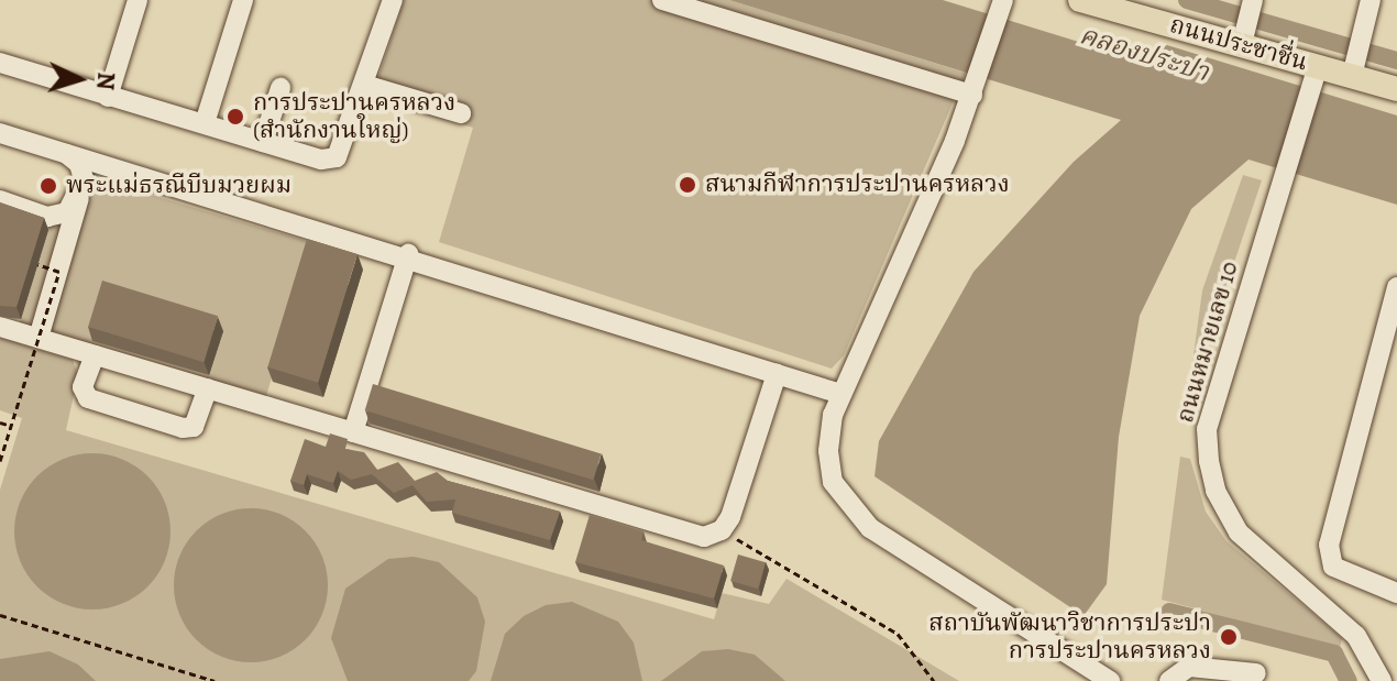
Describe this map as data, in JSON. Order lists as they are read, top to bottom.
{
  "streets": {
    "main road": ["ถนนประชาชื่น"],
    "street": ["ถนนหมายเลข 10"]
  },
  "crossings": [
    ["ถนนประชาชื่น", "ถนนหมายเลข 10"]
  ],
  "water": ["คลองประปา"],
  "places": [
    "การประปานครหลวง (สำนักงานใหญ่)",
    "สนามกีฬาการประปานครหลวง",
    "พระแม่ธรณีบีบมวยผม",
    "สถาบันพัฒนาวิชาการประปา การประปานครหลวง"
  ],
  "north": "right"
}
